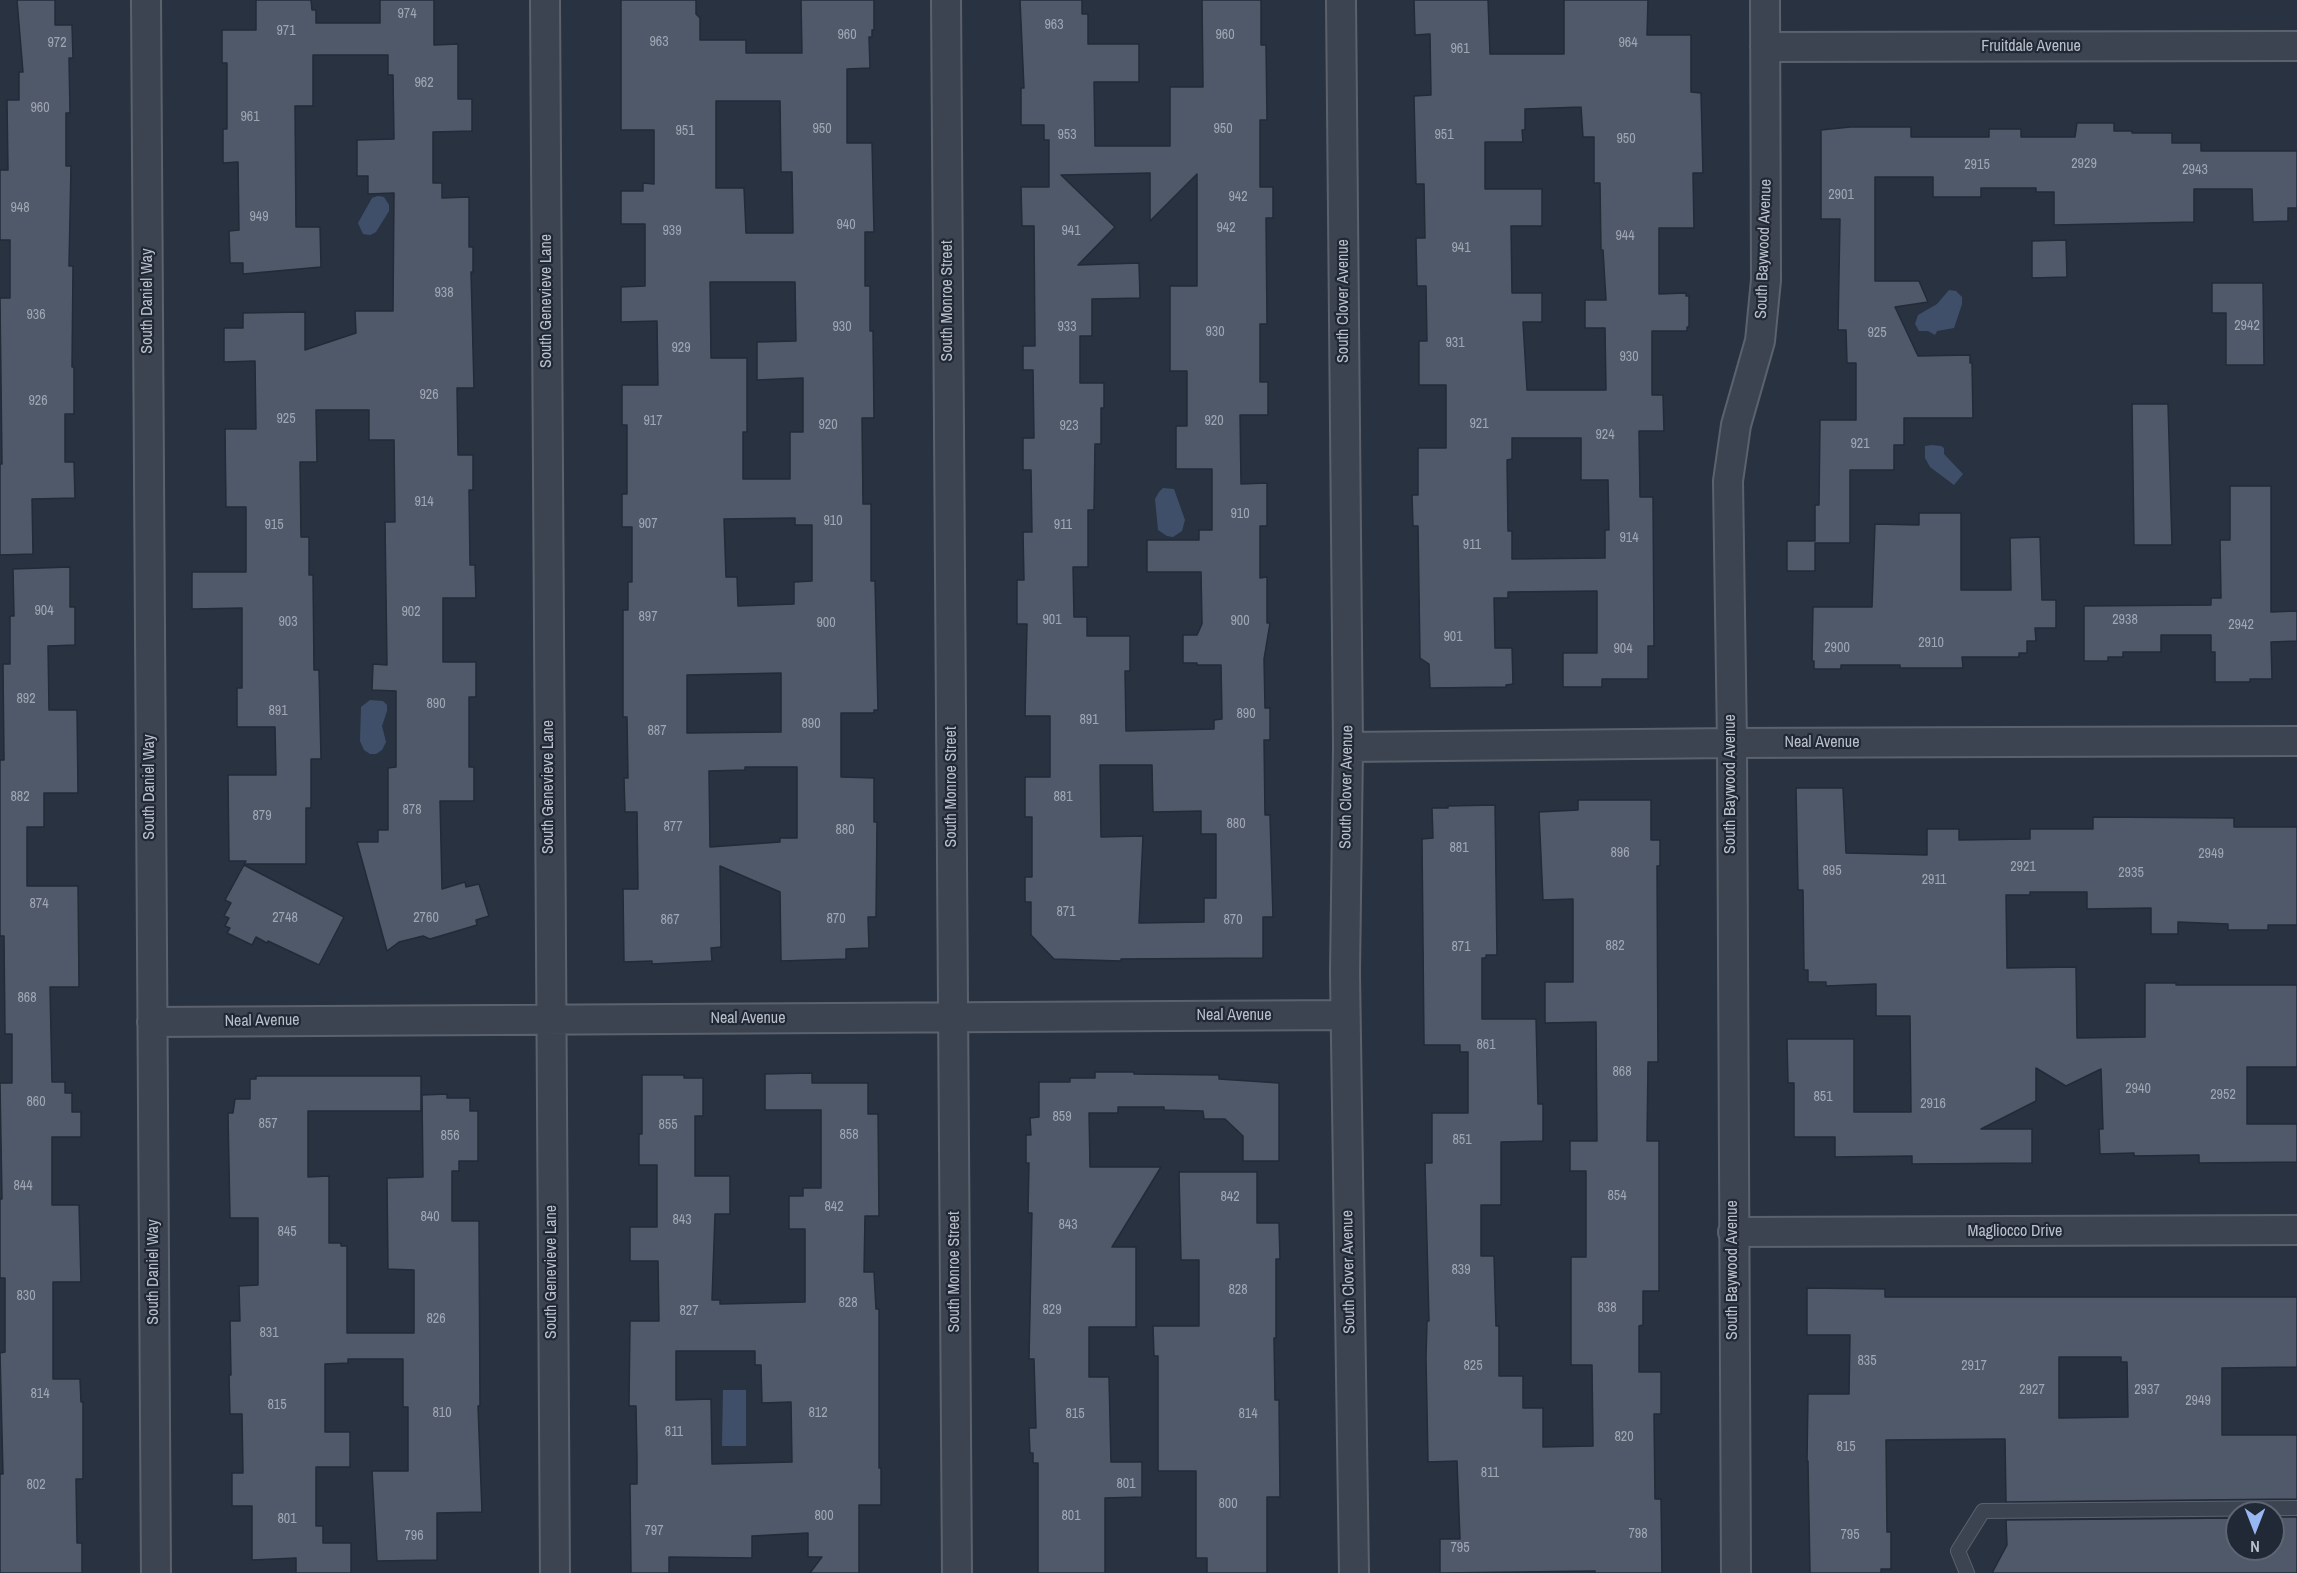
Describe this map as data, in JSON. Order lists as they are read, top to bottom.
{
  "streets": {
    "street": [
      "Fruitdale Avenue",
      "South Baywood Avenue",
      "South Daniel Way",
      "South Genevieve Lane",
      "South Monroe Street",
      "South Clover Avenue",
      "Neal Avenue",
      "Magliocco Drive"
    ]
  },
  "crossings": [
    ["Fruitdale Avenue", "South Baywood Avenue"],
    ["South Baywood Avenue", "Neal Avenue"],
    ["South Baywood Avenue", "Magliocco Drive"],
    ["South Daniel Way", "Neal Avenue"],
    ["South Genevieve Lane", "Neal Avenue"],
    ["South Monroe Street", "Neal Avenue"],
    ["South Clover Avenue", "Neal Avenue"]
  ],
  "house_numbers": [
    "974",
    "963",
    "971",
    "960",
    "960",
    "963",
    "972",
    "964",
    "961",
    "962",
    "960",
    "961",
    "950",
    "950",
    "951",
    "953",
    "951",
    "950",
    "2929",
    "2915",
    "2943",
    "2901",
    "942",
    "948",
    "949",
    "940",
    "942",
    "939",
    "941",
    "944",
    "941",
    "938",
    "936",
    "2942",
    "930",
    "933",
    "930",
    "925",
    "931",
    "929",
    "930",
    "926",
    "926",
    "925",
    "917",
    "920",
    "921",
    "920",
    "923",
    "924",
    "921",
    "914",
    "910",
    "910",
    "907",
    "915",
    "911",
    "914",
    "911",
    "904",
    "902",
    "897",
    "901",
    "2938",
    "900",
    "903",
    "900",
    "2942",
    "901",
    "2910",
    "2900",
    "904",
    "892",
    "890",
    "891",
    "890",
    "891",
    "890",
    "887",
    "882",
    "881",
    "878",
    "879",
    "880",
    "877",
    "880",
    "881",
    "896",
    "2949",
    "2921",
    "895",
    "2935",
    "2911",
    "874",
    "871",
    "2748",
    "2760",
    "870",
    "867",
    "870",
    "882",
    "871",
    "868",
    "861",
    "868",
    "2940",
    "2952",
    "851",
    "860",
    "2916",
    "859",
    "857",
    "855",
    "858",
    "856",
    "851",
    "844",
    "854",
    "842",
    "842",
    "840",
    "843",
    "843",
    "845",
    "839",
    "828",
    "830",
    "828",
    "838",
    "829",
    "827",
    "826",
    "831",
    "835",
    "825",
    "2917",
    "2927",
    "2937",
    "814",
    "2949",
    "815",
    "810",
    "812",
    "815",
    "814",
    "811",
    "820",
    "815",
    "811",
    "801",
    "802",
    "800",
    "800",
    "801",
    "801",
    "797",
    "798",
    "795",
    "796",
    "795"
  ],
  "north": "bottom"
}
